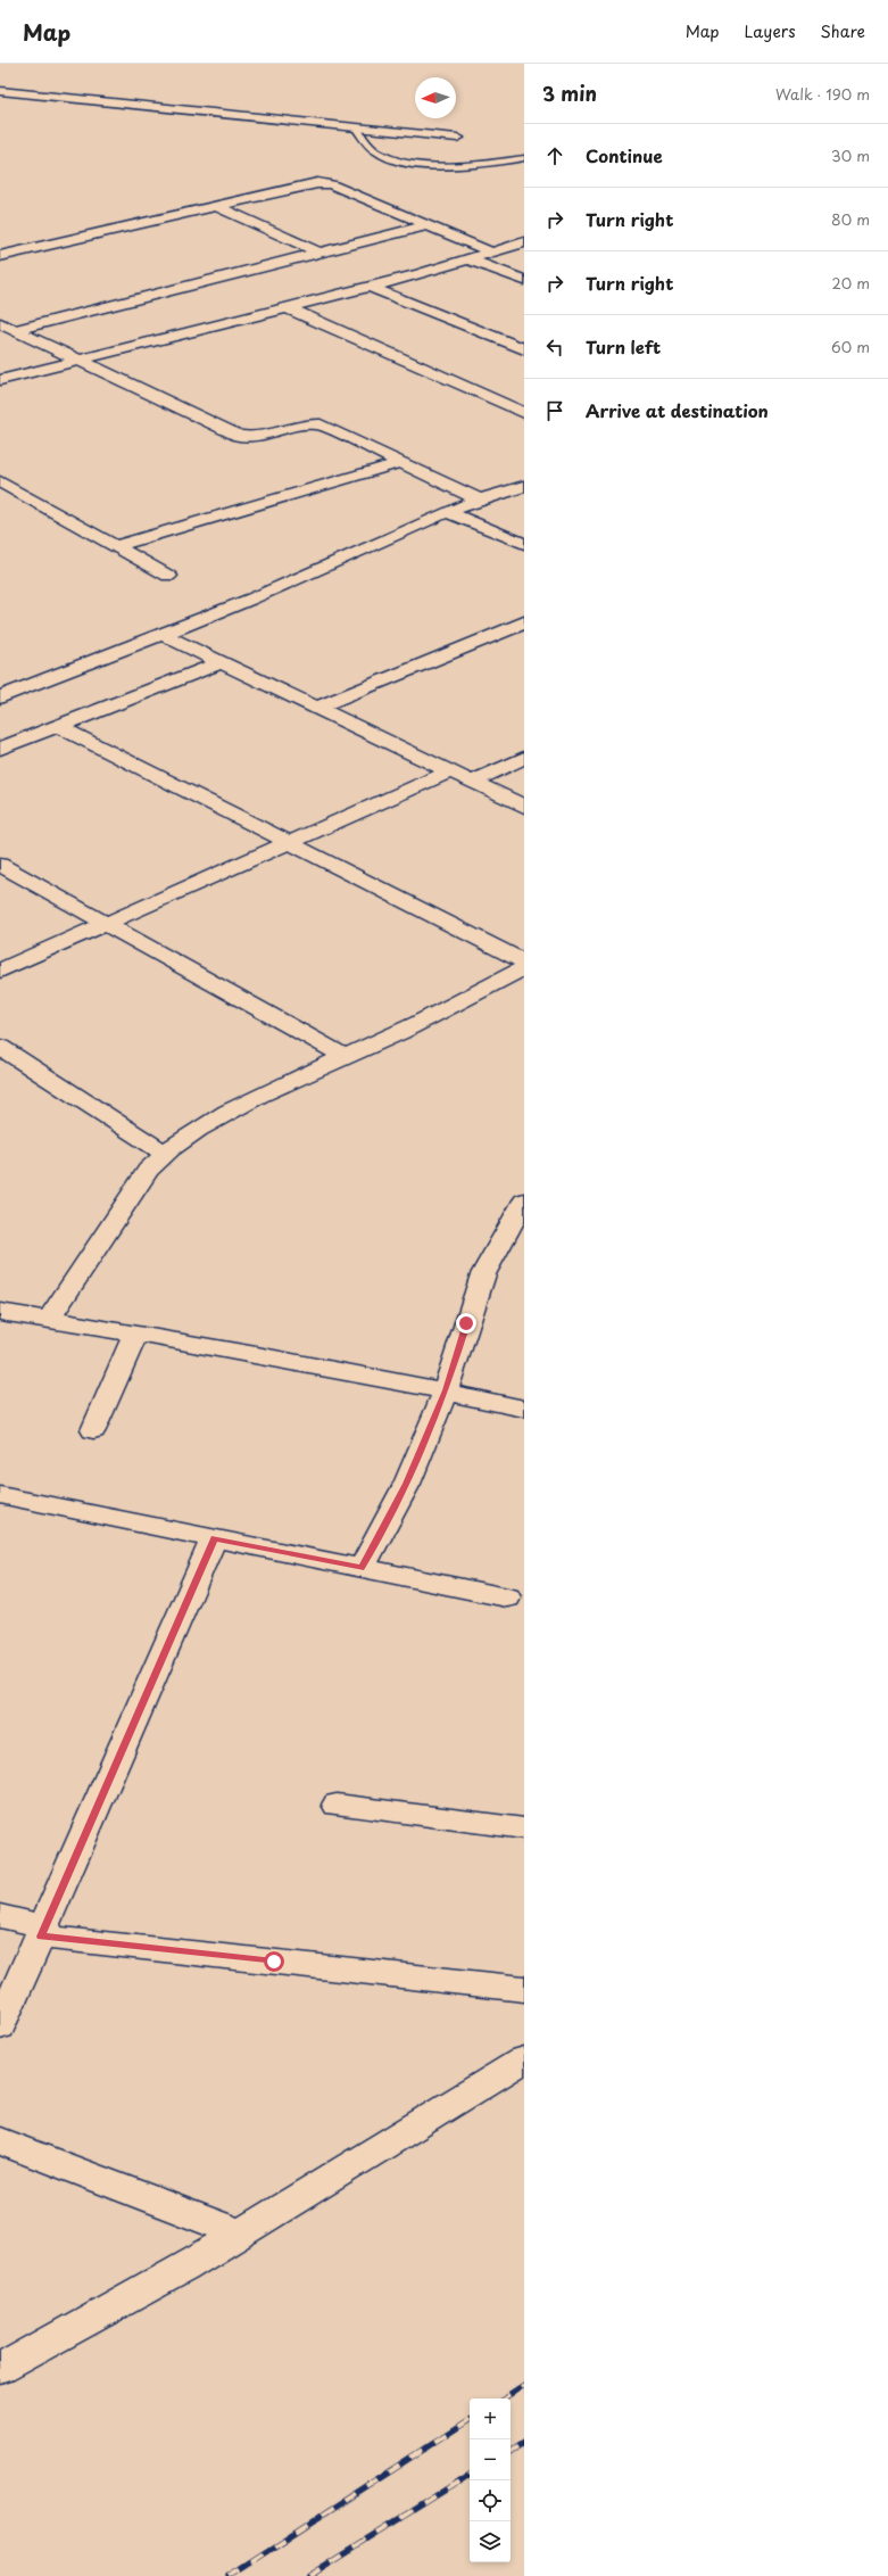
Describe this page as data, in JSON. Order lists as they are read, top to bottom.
{
  "north": "left",
  "page": {
    "header": "Map",
    "nav": ["Map", "Layers", "Share"],
    "heading": ["3 min", "Walk · 190 m"],
    "list": [
      ["Continue", "30 m"],
      ["Turn right", "80 m"],
      ["Turn right", "20 m"],
      ["Turn left", "60 m"],
      "Arrive at destination"
    ],
    "map_buttons": ["+", "−"]
  }
}
